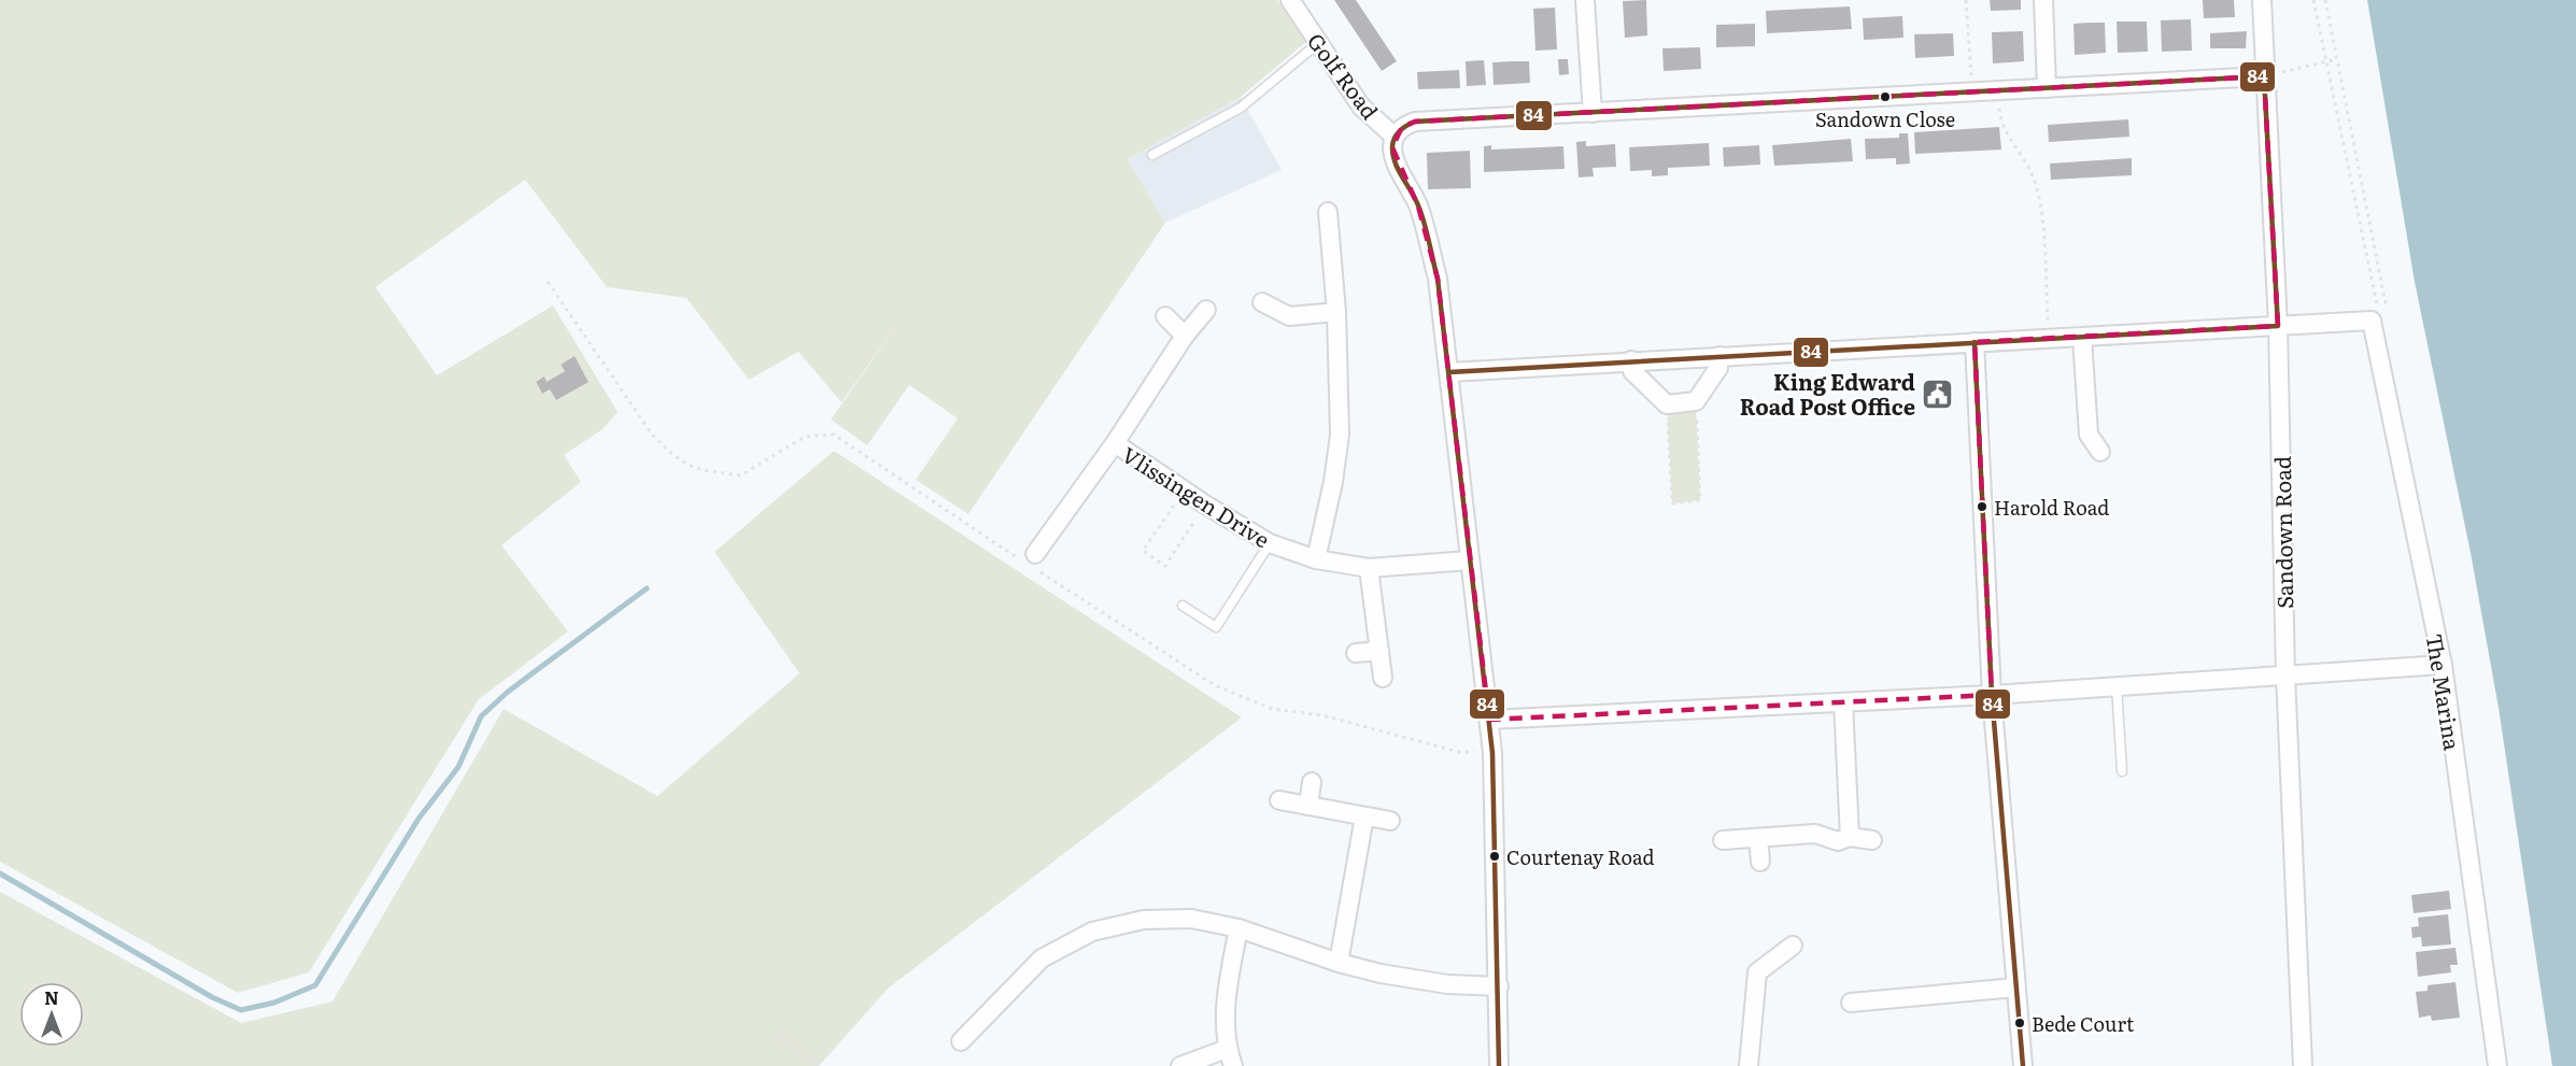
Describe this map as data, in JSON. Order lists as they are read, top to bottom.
{
  "streets": {
    "street": [
      "Golf Road",
      "Vlissingen Drive",
      "Sandown Road",
      "The Marina"
    ]
  },
  "crossings": [
    ["Golf Road", "Vlissingen Drive"],
    ["Sandown Road", "The Marina"]
  ],
  "places": {
    "other": [
      "Sandown Close",
      "Harold Road",
      "Courtenay Road",
      "Bede Court"
    ],
    "public building": ["King Edward Road Post Office"]
  },
  "lines": ["transit line 84"],
  "north": "top"
}
